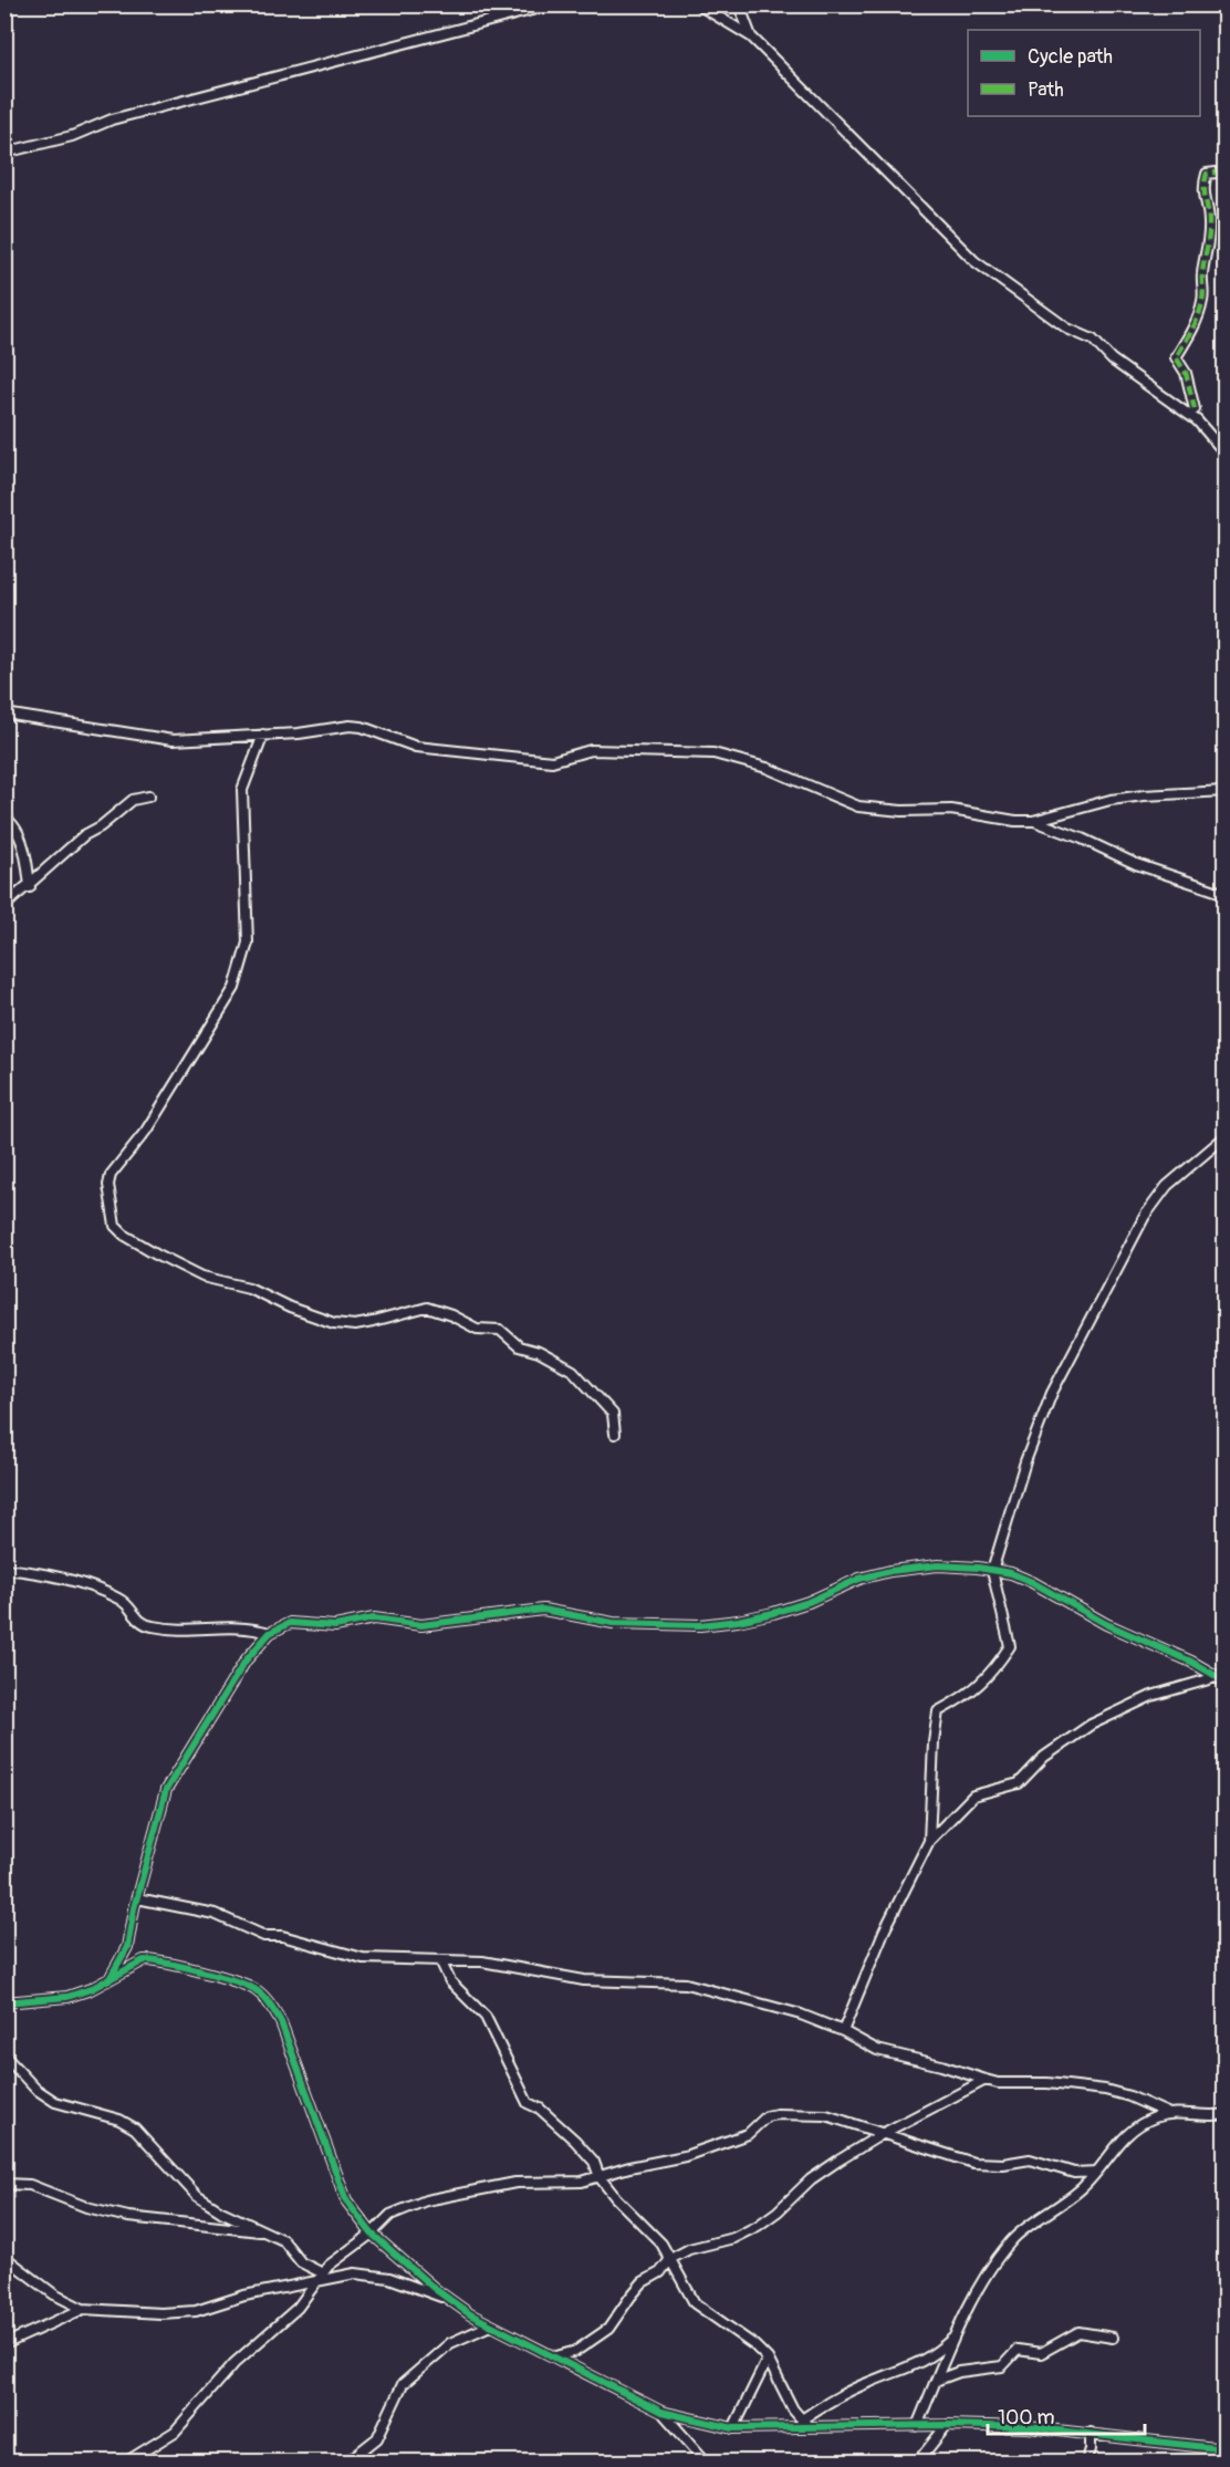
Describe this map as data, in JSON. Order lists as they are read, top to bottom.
{
  "legend": ["Cycle path", "Path"],
  "scale_bar": "100 m"
}
